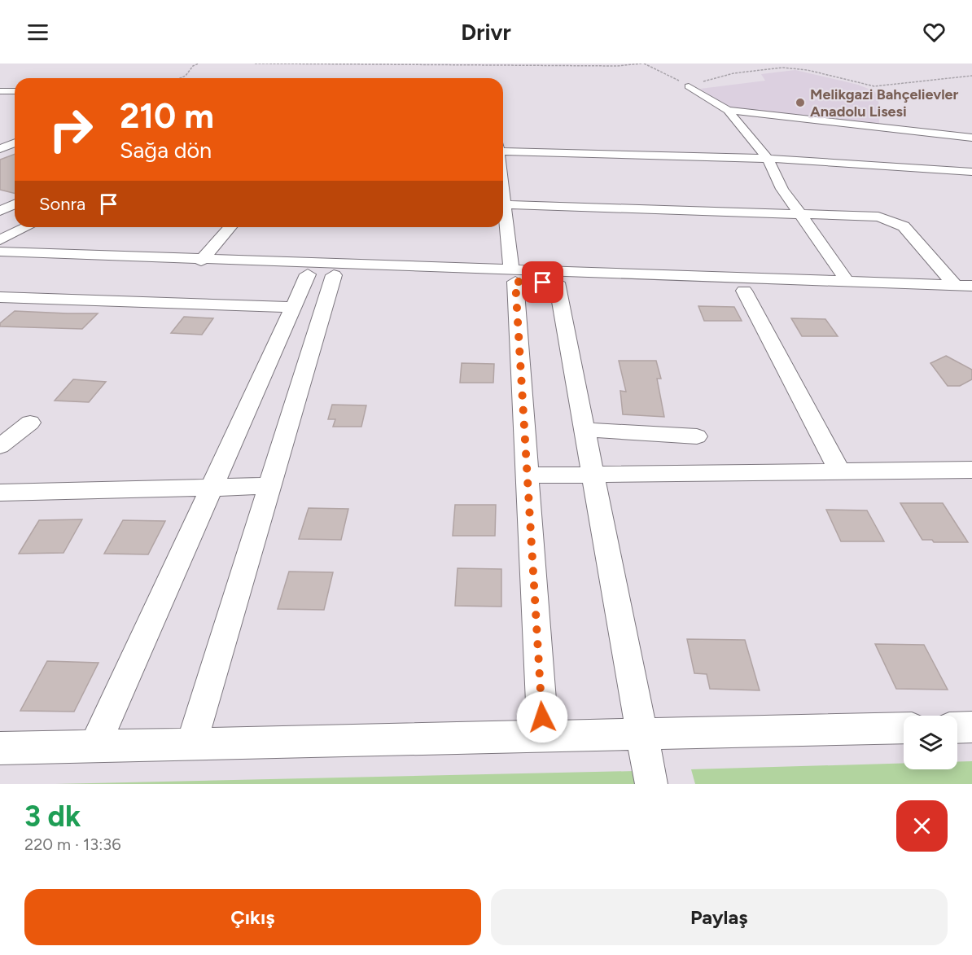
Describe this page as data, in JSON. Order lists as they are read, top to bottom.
{
  "places": ["Melikgazi Bahçelievler Anadolu Lisesi"],
  "page": {
    "header": "Drivr",
    "turn": ["210 m", "Sağa dön"],
    "then": "Sonra",
    "heading": ["3 dk", "220 m · 13:36"],
    "buttons": ["Çıkış", "Paylaş"]
  }
}
